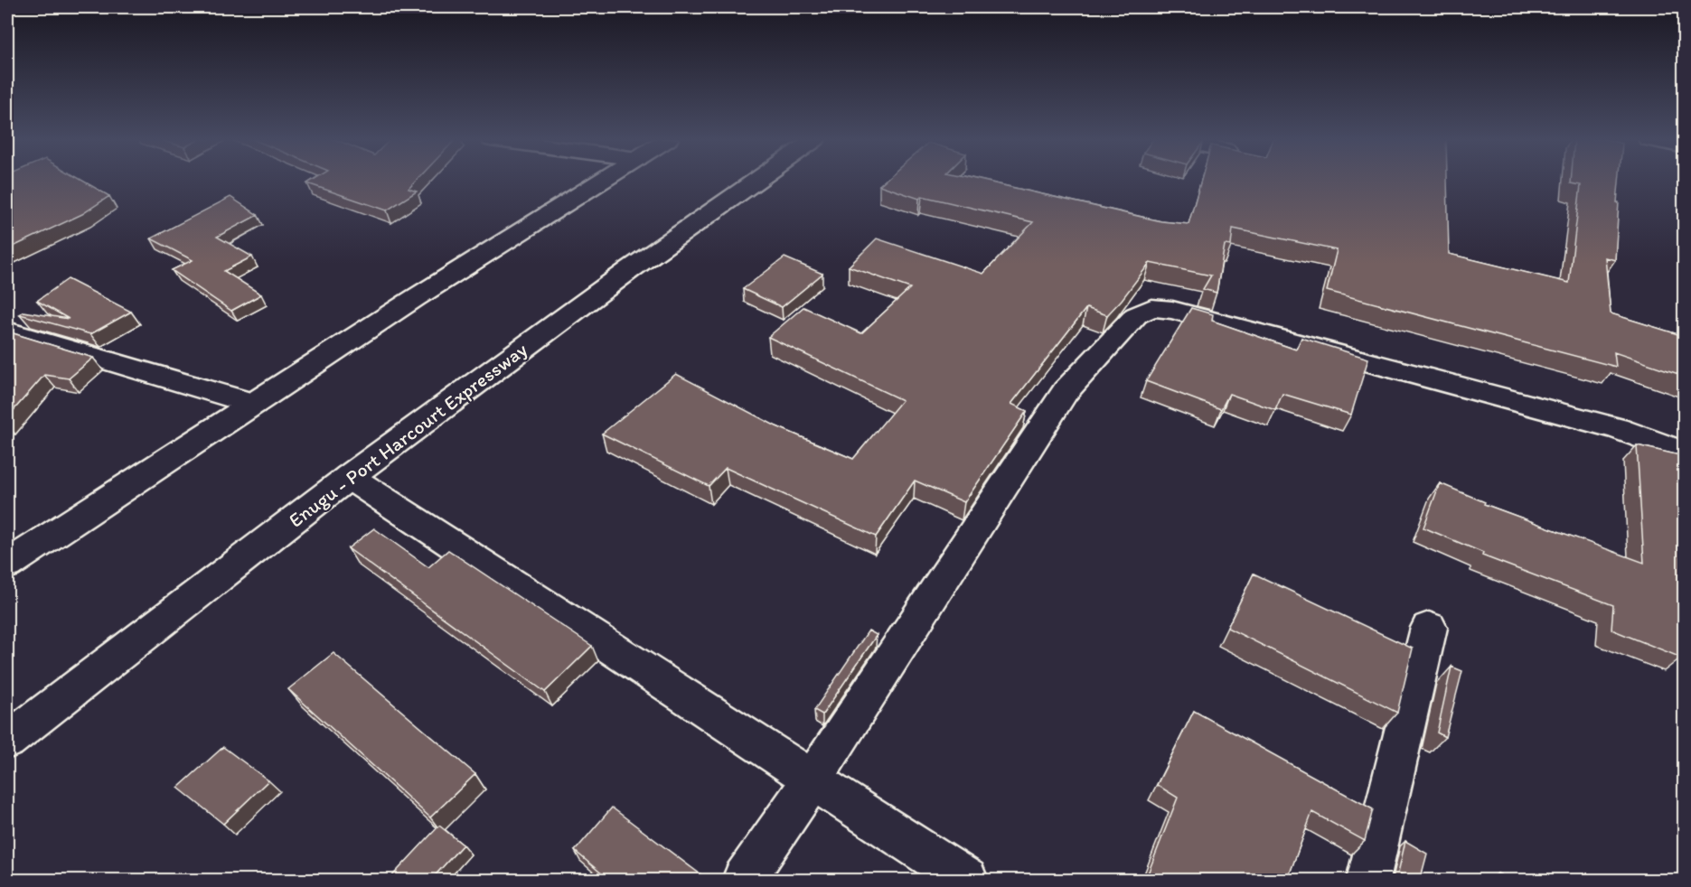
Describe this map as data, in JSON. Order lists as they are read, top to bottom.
{
  "streets": {
    "main road": ["Enugu - Port Harcourt Expressway"]
  }
}
